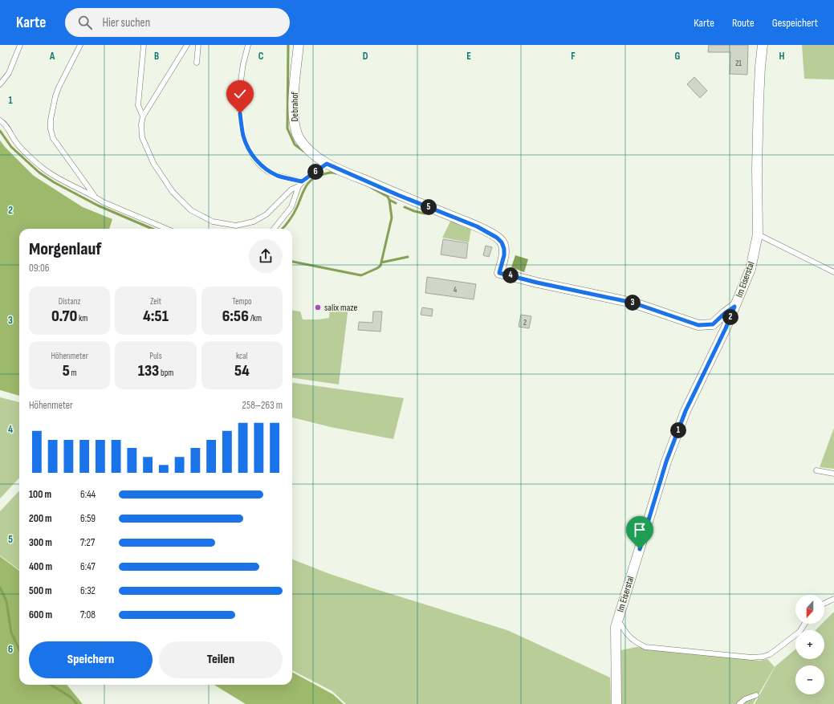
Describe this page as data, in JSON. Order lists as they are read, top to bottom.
{
  "streets": {
    "street": ["Debrahof", "Im Eiserstal"]
  },
  "crossings": [
    ["Debrahof", "Im Eiserstal"]
  ],
  "places": ["salix maze"],
  "house_numbers": ["21", "4", "2"],
  "north": "bottom",
  "page": {
    "header": "Karte",
    "search": "Hier suchen",
    "nav": ["Karte", "Route", "Gespeichert"],
    "pins": [
      "6",
      "5",
      "4",
      "3",
      "2",
      "1"
    ],
    "heading": ["Morgenlauf", "09:06"],
    "stats": [
      ["Distanz", "0.70 km"],
      ["Zeit", "4:51"],
      ["Tempo", "6:56 /km"],
      ["Höhenmeter", "5 m"],
      ["Puls", "133 bpm"],
      ["kcal", "54"]
    ],
    "chart": ["Höhenmeter", "258–263 m"],
    "list": [
      {
        "name": "100 m",
        "note": "6:44"
      },
      {
        "name": "200 m",
        "note": "6:59"
      },
      {
        "name": "300 m",
        "note": "7:27"
      },
      {
        "name": "400 m",
        "note": "6:47"
      },
      {
        "name": "500 m",
        "note": "6:32"
      },
      {
        "name": "600 m",
        "note": "7:08"
      }
    ],
    "map_buttons": ["+", "−"],
    "buttons": ["Speichern", "Teilen"]
  },
  "grid": {
    "columns": [
      "A",
      "B",
      "C",
      "D",
      "E",
      "F",
      "G",
      "H"
    ],
    "rows": [
      "1",
      "2",
      "3",
      "4",
      "5",
      "6"
    ]
  }
}
